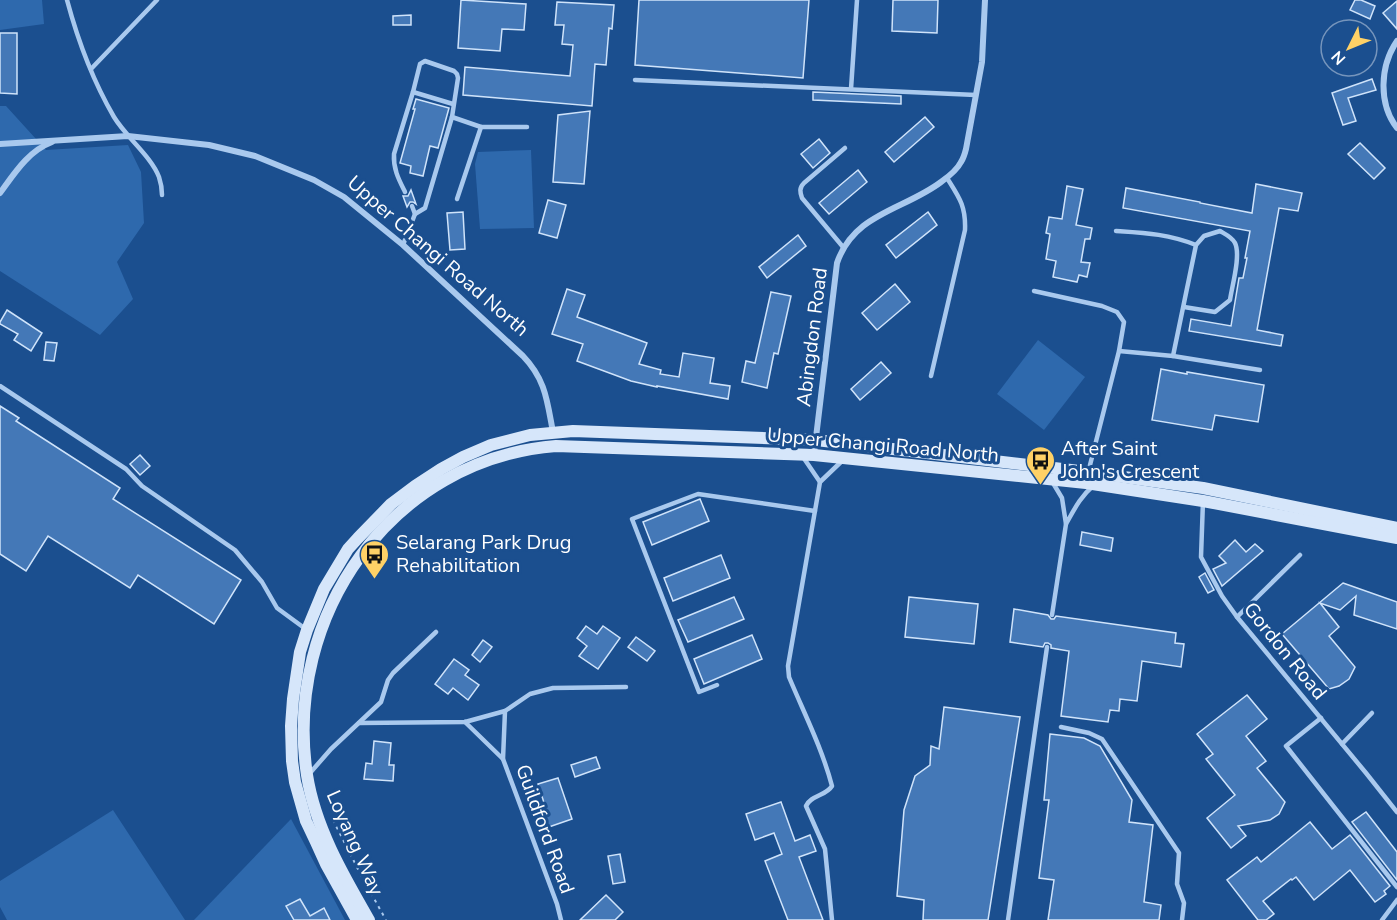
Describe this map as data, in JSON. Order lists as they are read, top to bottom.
{
  "streets": {
    "street": ["Upper Changi Road North", "Abingdon Road", "Loyang Way"],
    "lane": ["Gordon Road", "Guildford Road"]
  },
  "crossings": [
    ["Upper Changi Road North", "Abingdon Road"],
    ["Upper Changi Road North", "Gordon Road"],
    ["Upper Changi Road North", "Loyang Way"]
  ],
  "places": {
    "bus stop": ["After Saint John's Crescent", "Selarang Park Drug Rehabilitation"]
  },
  "north": "bottom left"
}
